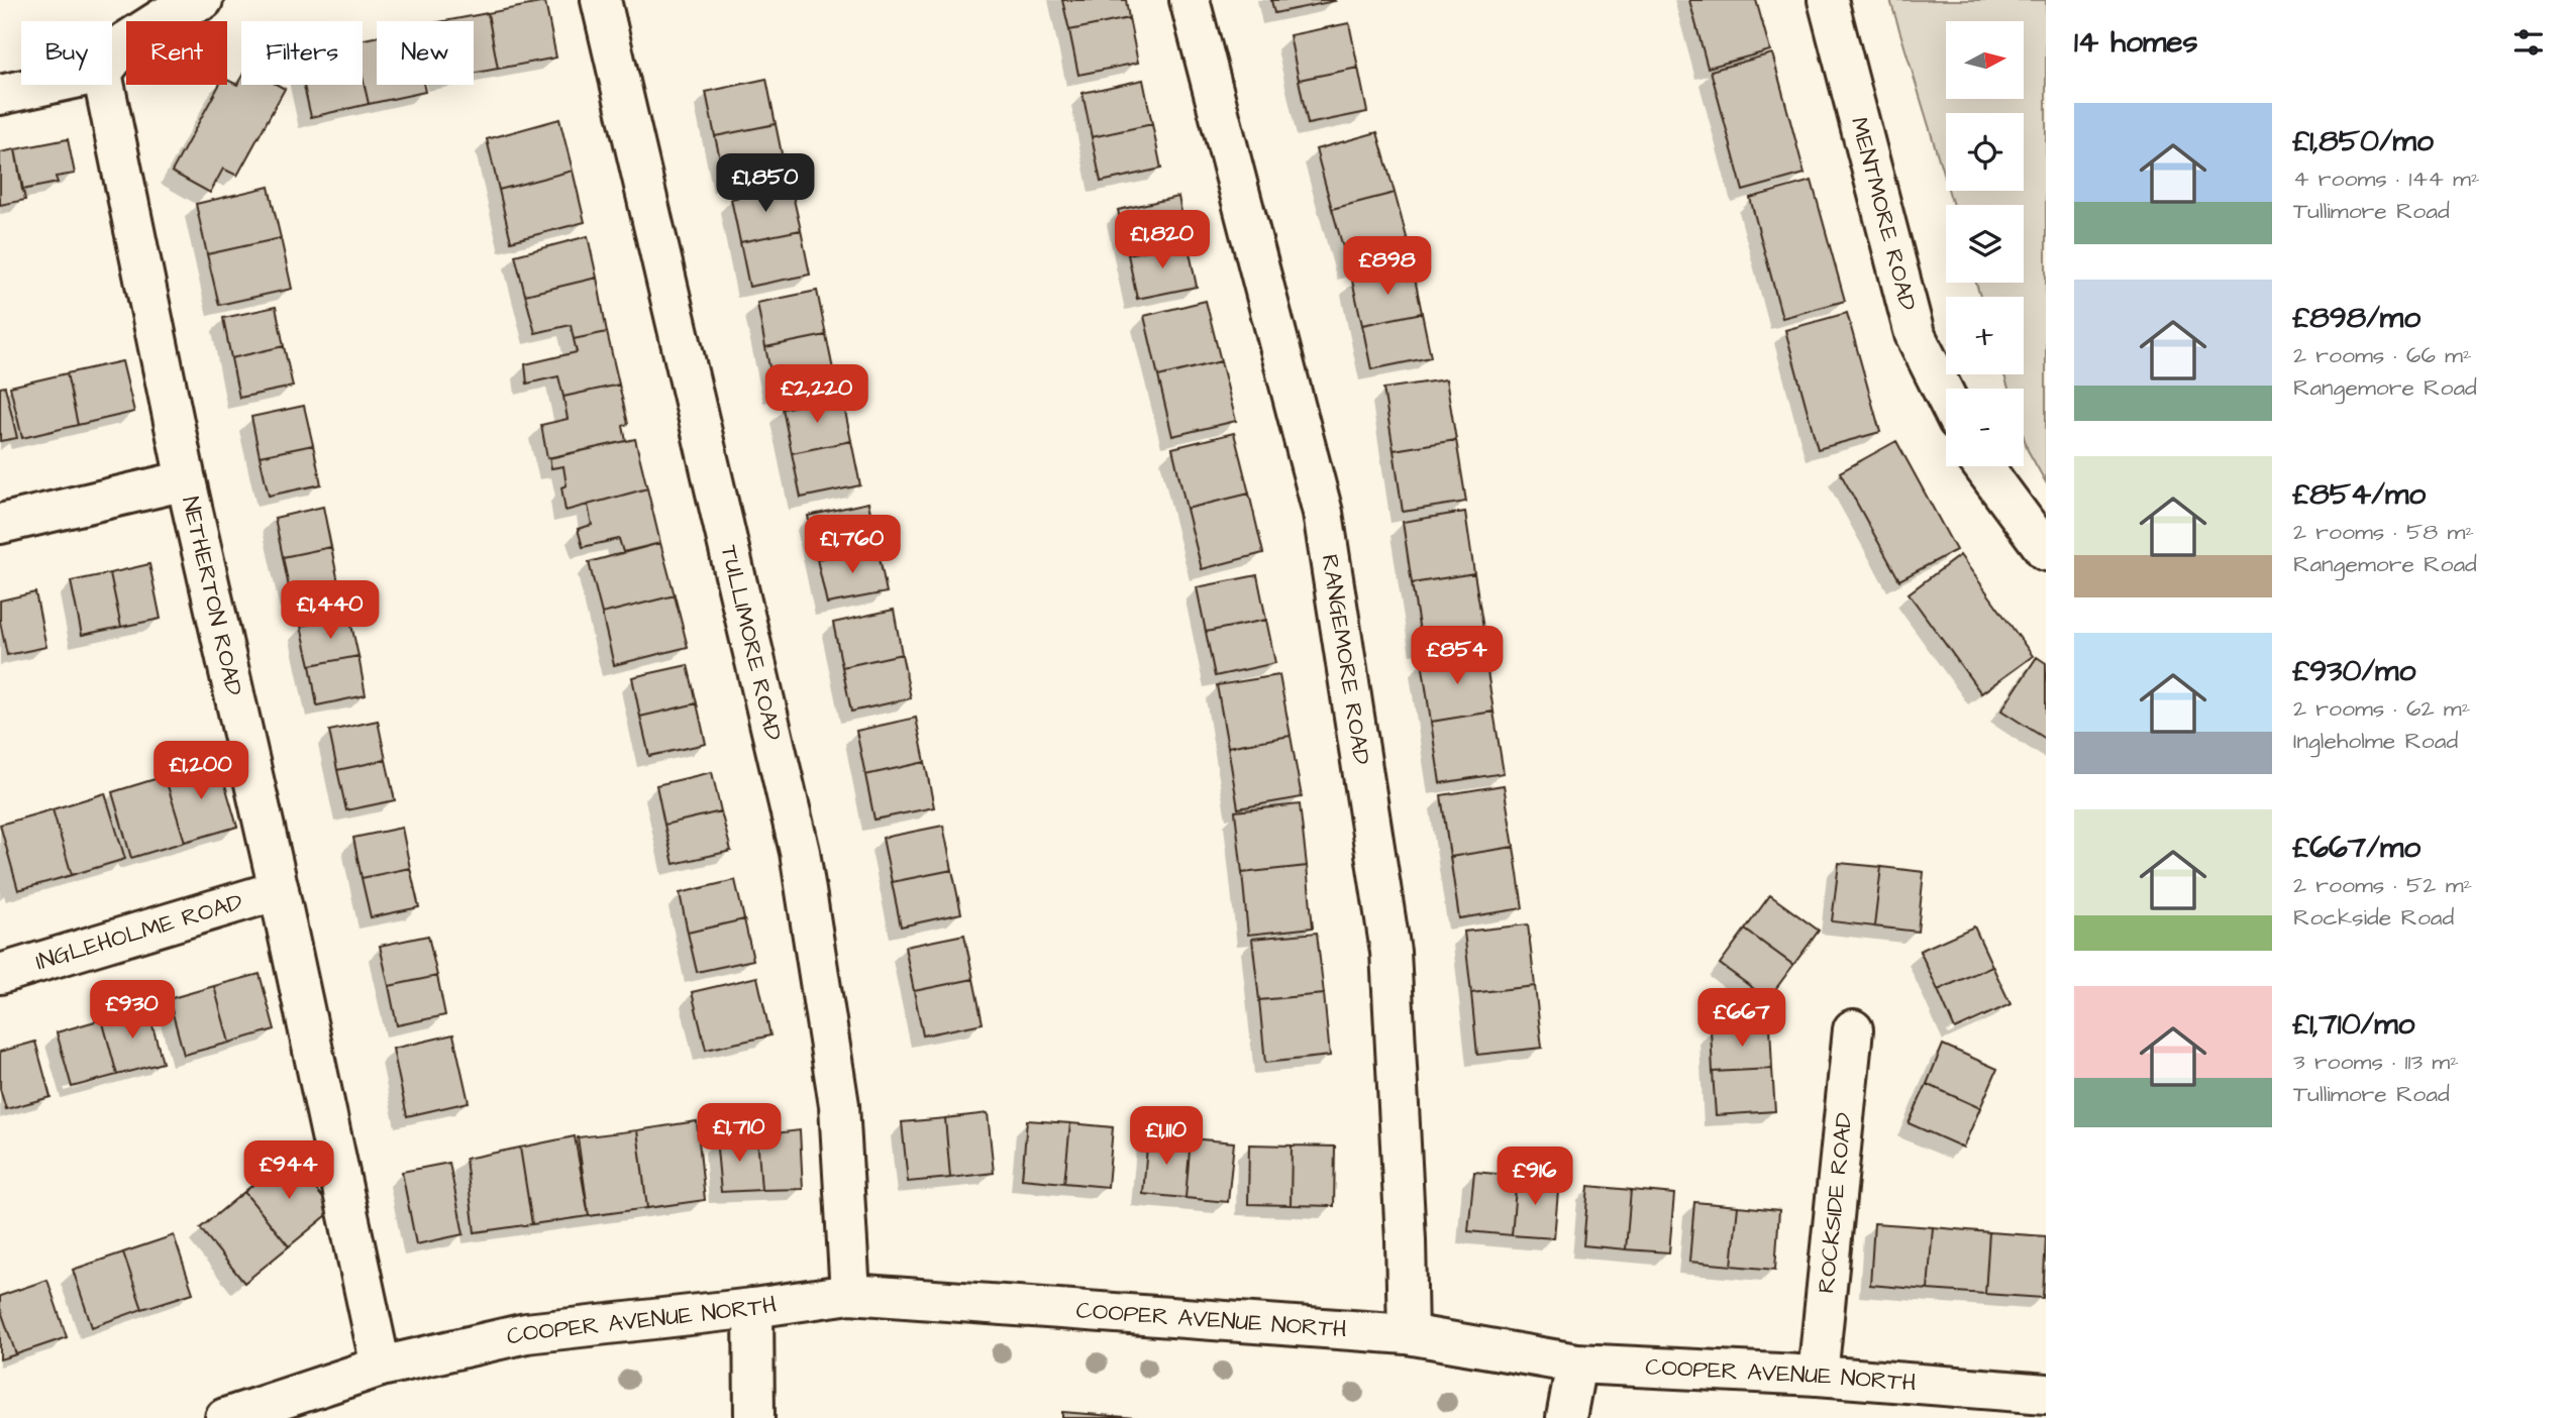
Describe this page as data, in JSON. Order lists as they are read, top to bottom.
{
  "streets": {
    "street": [
      "MENTMORE ROAD",
      "NETHERTON ROAD",
      "TULLIMORE ROAD",
      "RANGEMORE ROAD",
      "INGLEHOLME ROAD",
      "ROCKSIDE ROAD",
      "COOPER AVENUE NORTH"
    ]
  },
  "crossings": [
    ["NETHERTON ROAD", "INGLEHOLME ROAD"],
    ["NETHERTON ROAD", "COOPER AVENUE NORTH"],
    ["TULLIMORE ROAD", "COOPER AVENUE NORTH"],
    ["RANGEMORE ROAD", "COOPER AVENUE NORTH"],
    ["ROCKSIDE ROAD", "COOPER AVENUE NORTH"]
  ],
  "north": "right",
  "page": {
    "heading": "14 homes",
    "map_buttons": ["+", "−"],
    "chip": [
      "Buy",
      "Rent",
      "Filters",
      "New"
    ],
    "list": [
      {
        "name": "£1,850/mo",
        "note": "4 rooms · 144 m² · Tullimore Road"
      },
      {
        "name": "£898/mo",
        "note": "2 rooms · 66 m² · Rangemore Road"
      },
      {
        "name": "£854/mo",
        "note": "2 rooms · 58 m² · Rangemore Road"
      },
      {
        "name": "£930/mo",
        "note": "2 rooms · 62 m² · Ingleholme Road"
      },
      {
        "name": "£667/mo",
        "note": "2 rooms · 52 m² · Rockside Road"
      },
      {
        "name": "£1,710/mo",
        "note": "3 rooms · 113 m² · Tullimore Road"
      }
    ],
    "price": [
      "£1,850",
      "£1,820",
      "£898",
      "£2,220",
      "£1,760",
      "£1,440",
      "£854",
      "£1,200",
      "£930",
      "£667",
      "£1,710",
      "£1,110",
      "£944",
      "£916"
    ]
  }
}
